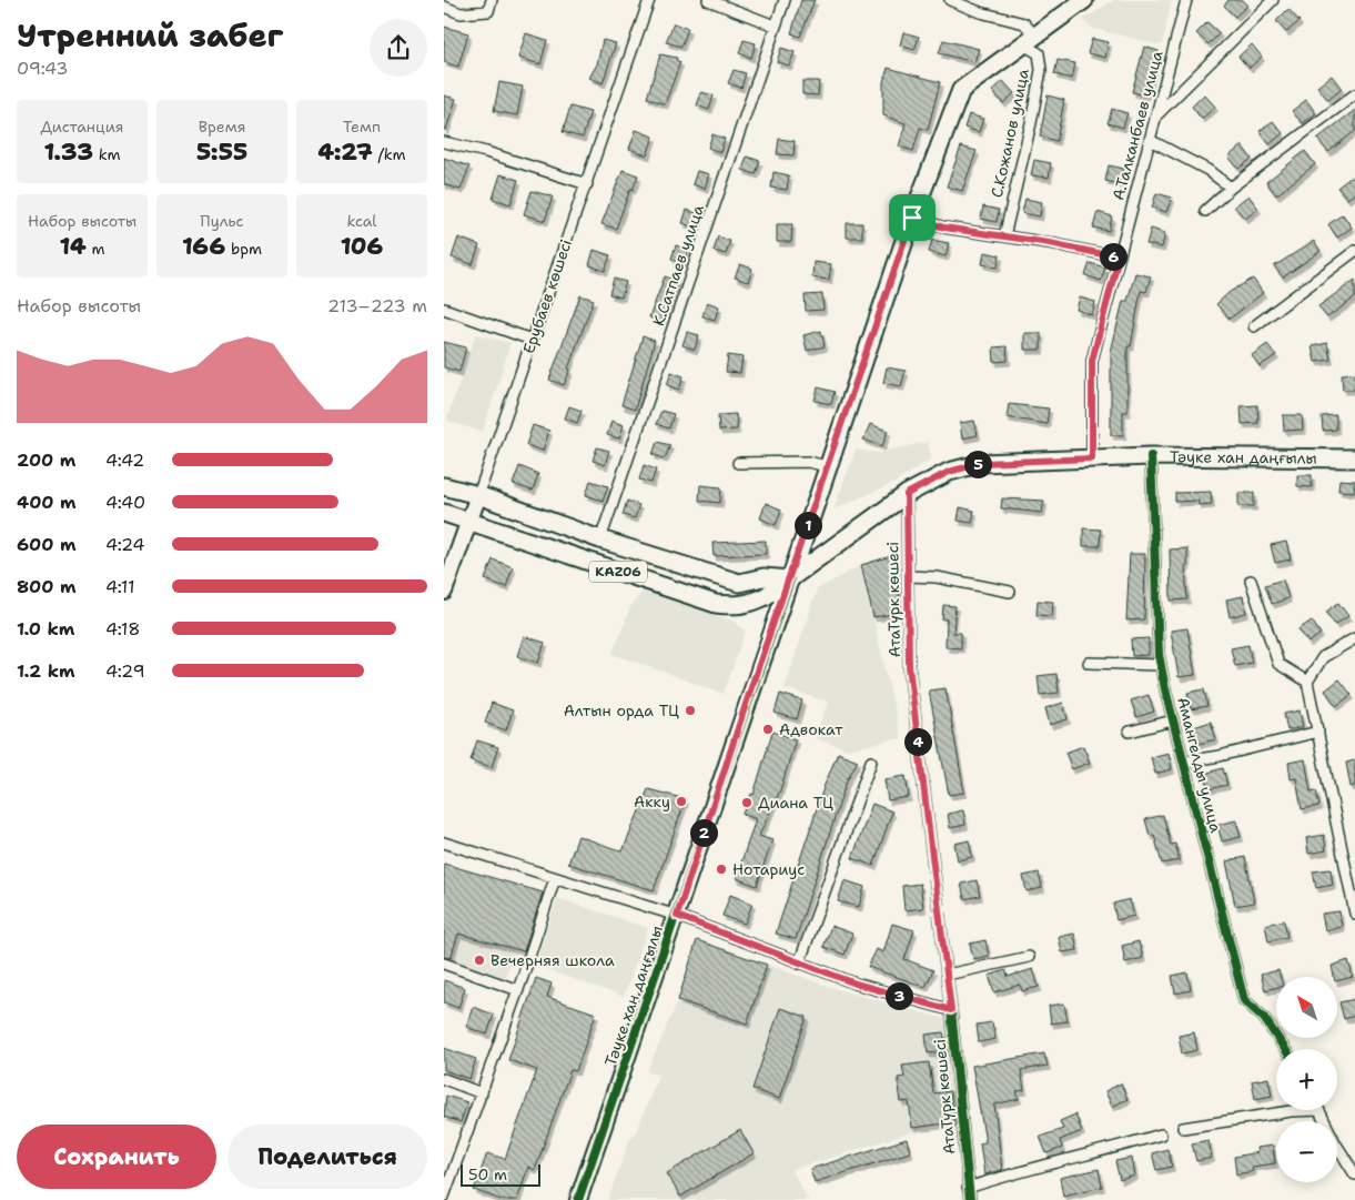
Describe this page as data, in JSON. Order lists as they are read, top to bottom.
{
  "streets": {
    "main road": ["Тәуке хан даңғылы", "KАZ06"],
    "street": [
      "А.Талканбаев улица",
      "С.Кожанов улица",
      "К.Сатпаев улица",
      "Ерубаев көшесі",
      "АтаТүрк көшесі",
      "Амангелды улица"
    ]
  },
  "crossings": [
    ["А.Талканбаев улица", "Тәуке хан даңғылы"],
    ["К.Сатпаев улица", "KАZ06"],
    ["Ерубаев көшесі", "KАZ06"],
    ["Тәуке хан даңғылы", "KАZ06"],
    ["Тәуке хан даңғылы", "АтаТүрк көшесі"],
    ["Тәуке хан даңғылы", "Амангелды улица"]
  ],
  "places": [
    "Алтын орда ТЦ",
    "Адвокат",
    "Акку",
    "Диана ТЦ",
    "Нотариус",
    "Вечерняя школа"
  ],
  "scale_bar": "50 m",
  "north": "top left",
  "page": {
    "heading": ["Утренний забег", "09:43"],
    "stats": [
      ["Дистанция", "1.33 km"],
      ["Время", "5:55"],
      ["Темп", "4:27 /km"],
      ["Набор высоты", "14 m"],
      ["Пульс", "166 bpm"],
      ["kcal", "106"]
    ],
    "pins": [
      "6",
      "5",
      "1",
      "4",
      "2",
      "3"
    ],
    "chart": ["Набор высоты", "213–223 m"],
    "list": [
      {
        "name": "200 m",
        "note": "4:42"
      },
      {
        "name": "400 m",
        "note": "4:40"
      },
      {
        "name": "600 m",
        "note": "4:24"
      },
      {
        "name": "800 m",
        "note": "4:11"
      },
      {
        "name": "1.0 km",
        "note": "4:18"
      },
      {
        "name": "1.2 km",
        "note": "4:29"
      }
    ],
    "map_buttons": ["+", "−"],
    "buttons": ["Сохранить", "Поделиться"],
    "scale": "50 m"
  }
}
